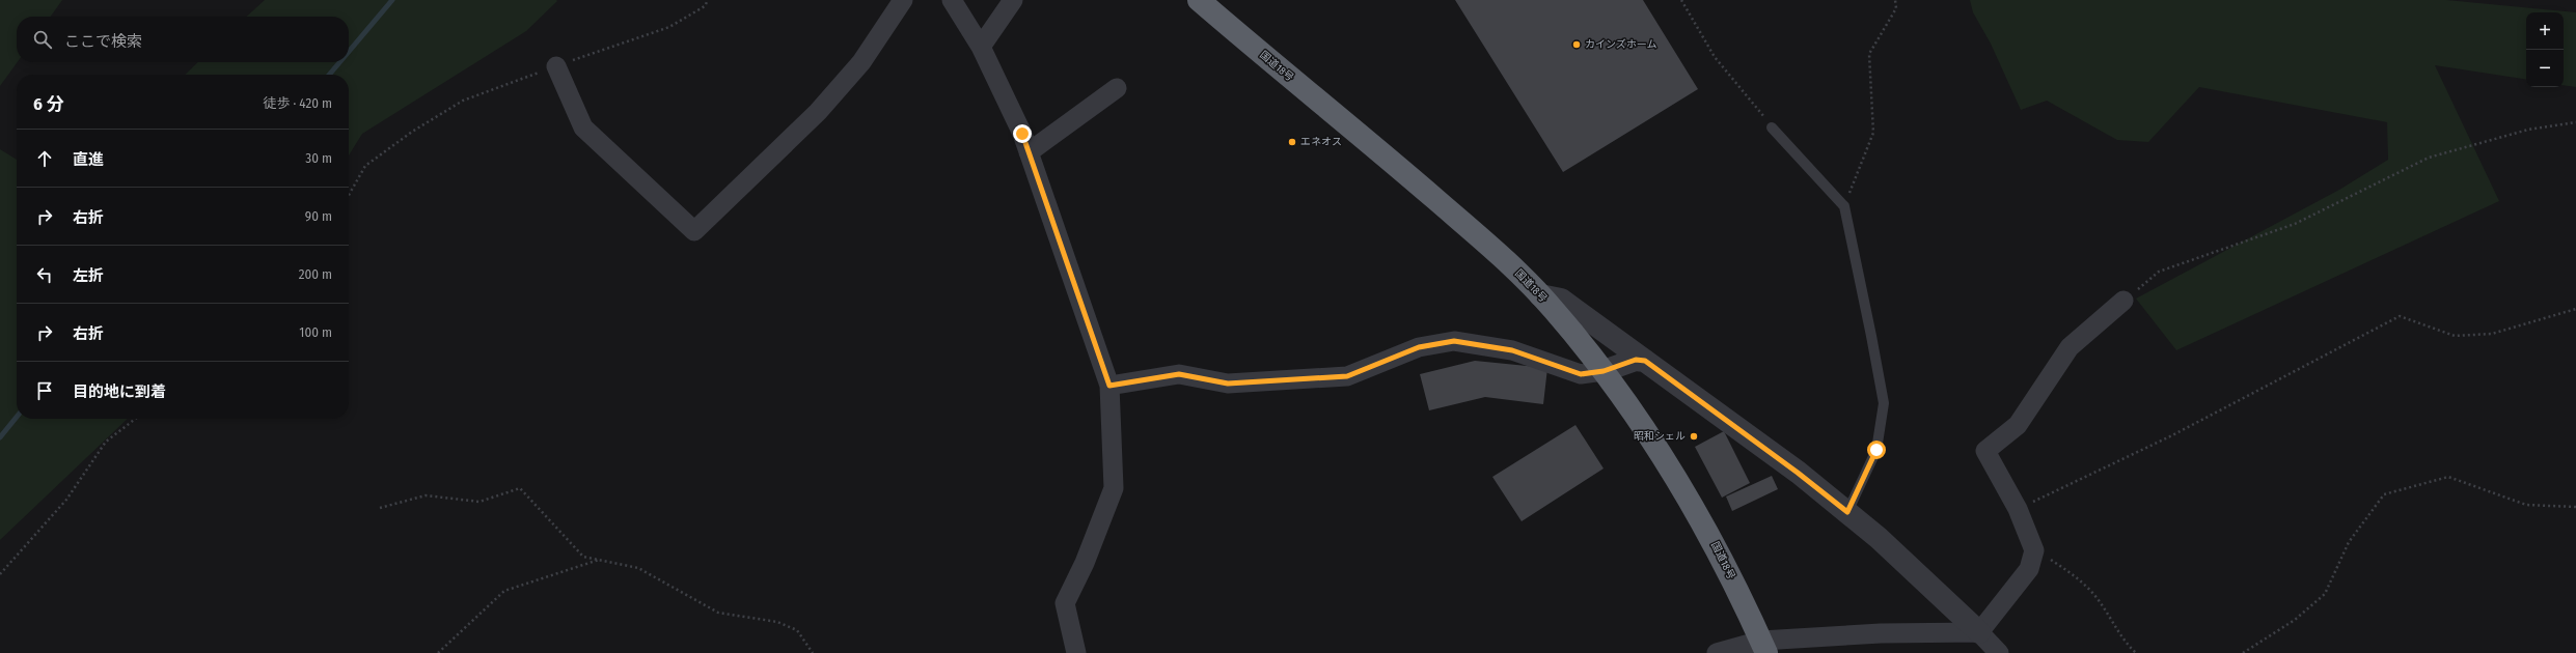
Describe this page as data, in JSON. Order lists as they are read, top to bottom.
{
  "streets": {
    "highway": ["国道18号"]
  },
  "places": ["カインズホーム", "エネオス", "昭和シェル"],
  "page": {
    "map_buttons": ["+", "−"],
    "search": "ここで検索",
    "heading": ["6 分", "徒歩 · 420 m"],
    "list": [
      ["直進", "30 m"],
      ["右折", "90 m"],
      ["左折", "200 m"],
      ["右折", "100 m"],
      "目的地に到着"
    ]
  }
}
